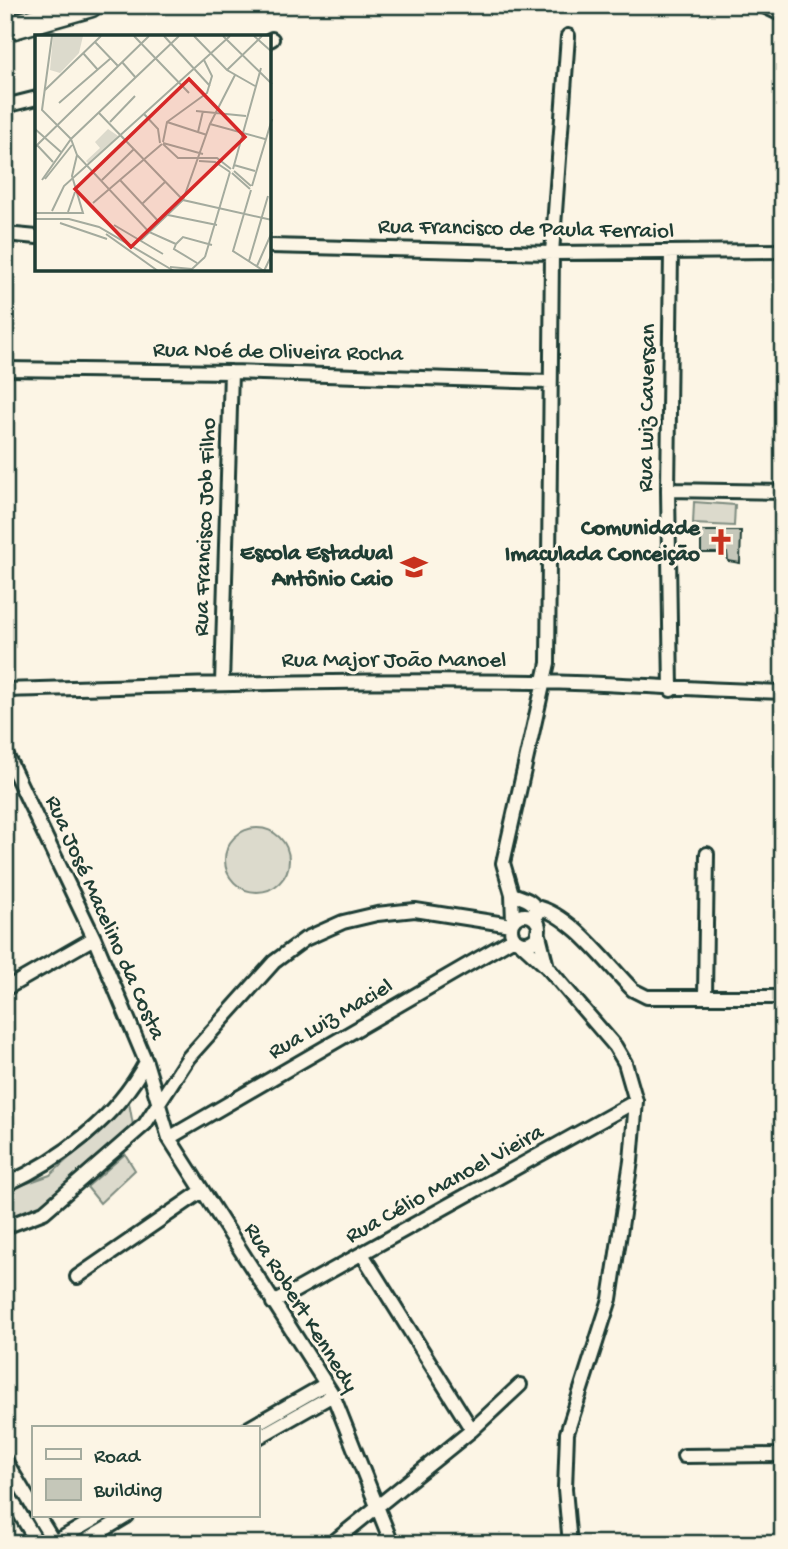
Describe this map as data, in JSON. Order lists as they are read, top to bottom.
{
  "streets": {
    "street": [
      "Rua Francisco de Paula Ferraiol",
      "Rua Noé de Oliveira Rocha",
      "Rua Luiz Caversan",
      "Rua Francisco Job Filho",
      "Rua Major João Manoel",
      "Rua José Macelino da Costa",
      "Rua Luiz Maciel",
      "Rua Célio Manoel Vieira",
      "Rua Robert Kennedy"
    ]
  },
  "crossings": [
    ["Rua Francisco de Paula Ferraiol", "Rua Luiz Caversan"],
    ["Rua Noé de Oliveira Rocha", "Rua Francisco Job Filho"],
    ["Rua Luiz Caversan", "Rua Major João Manoel"],
    ["Rua Francisco Job Filho", "Rua Major João Manoel"],
    ["Rua José Macelino da Costa", "Rua Robert Kennedy"],
    ["Rua Luiz Maciel", "Rua Robert Kennedy"],
    ["Rua Célio Manoel Vieira", "Rua Robert Kennedy"]
  ],
  "places": {
    "church": ["Comunidade Imaculada Conceição"],
    "school or university": ["Escola Estadual Antônio Caio"]
  },
  "legend": ["Road", "Building"]
}
